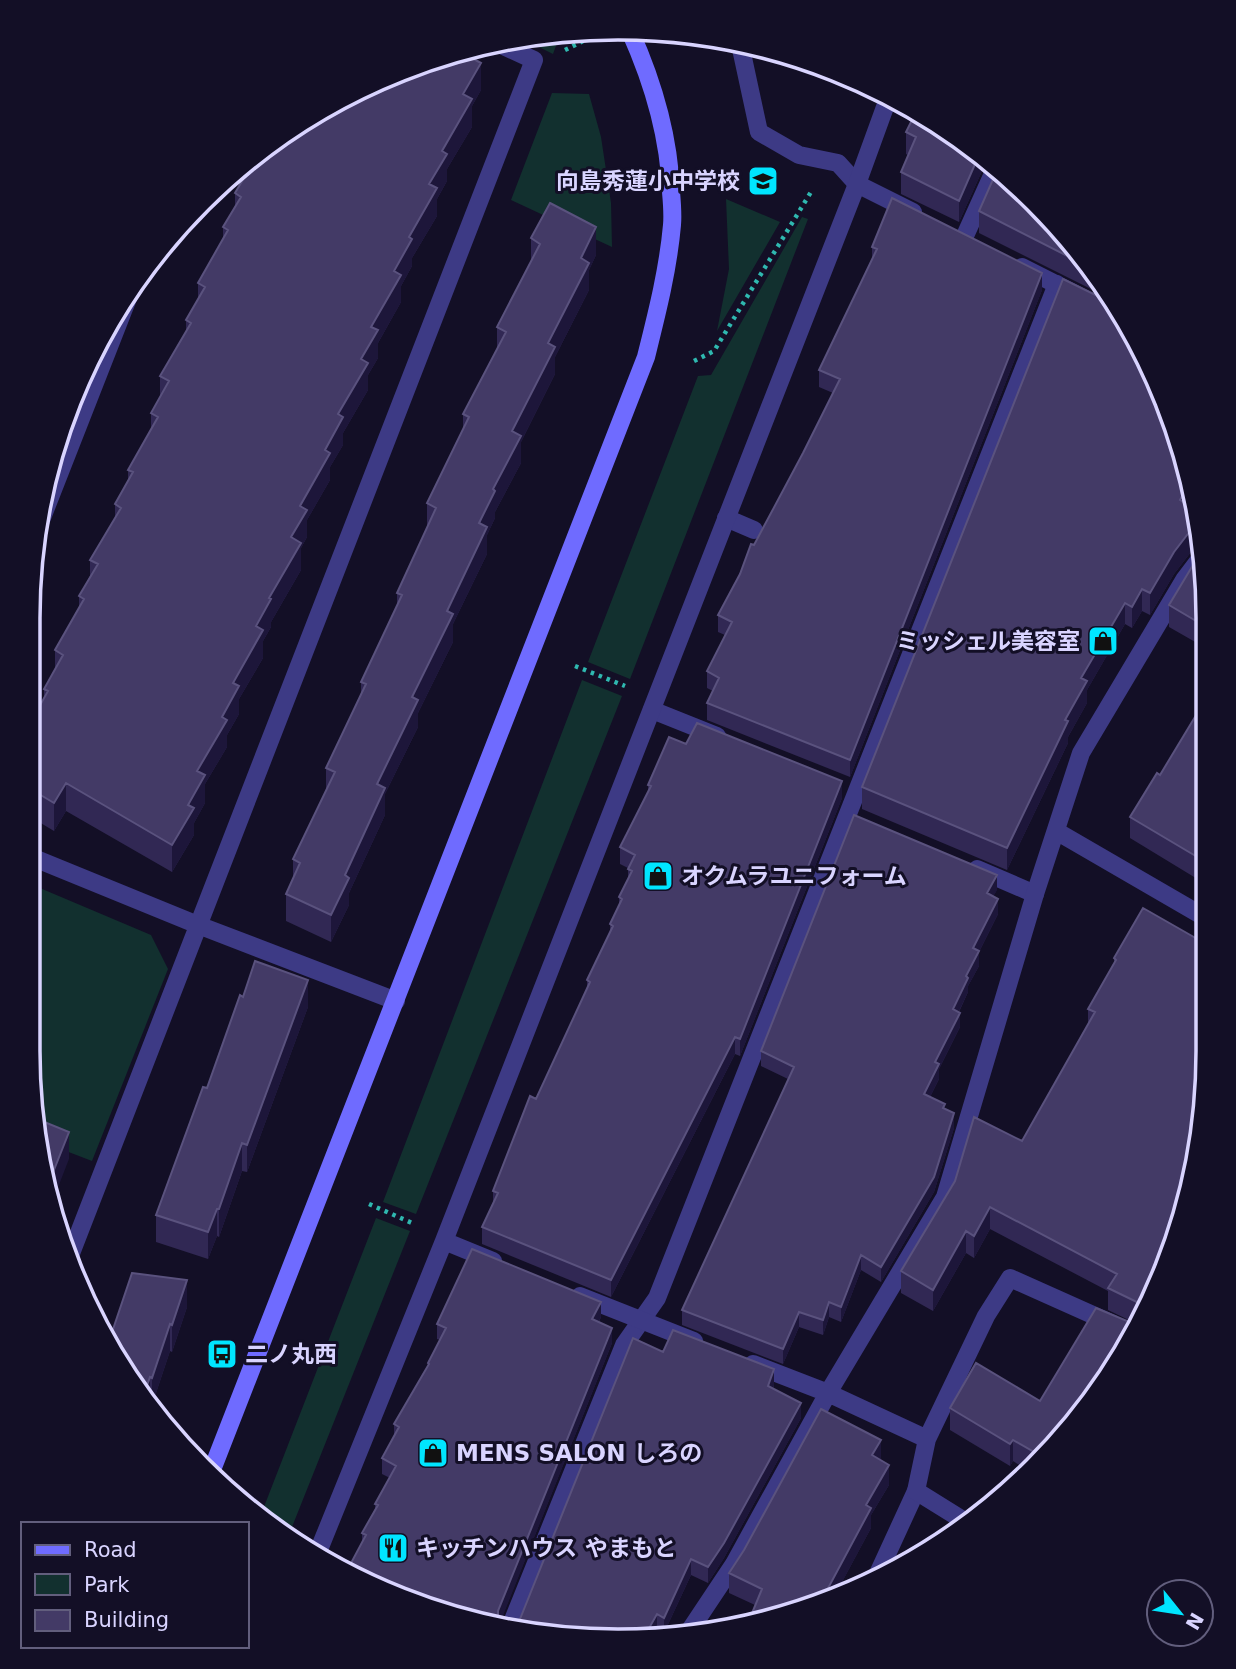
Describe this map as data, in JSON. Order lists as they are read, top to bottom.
{
  "places": {
    "school or university": ["向島秀蓮小中学校"],
    "shop": ["ミッシェル美容室", "オクムラユニフォーム", "MENS SALON しろの"],
    "bus stop": ["二ノ丸西"],
    "restaurant": ["キッチンハウス やまもと"]
  },
  "legend": ["Road", "Park", "Building"],
  "north": "bottom right"
}
